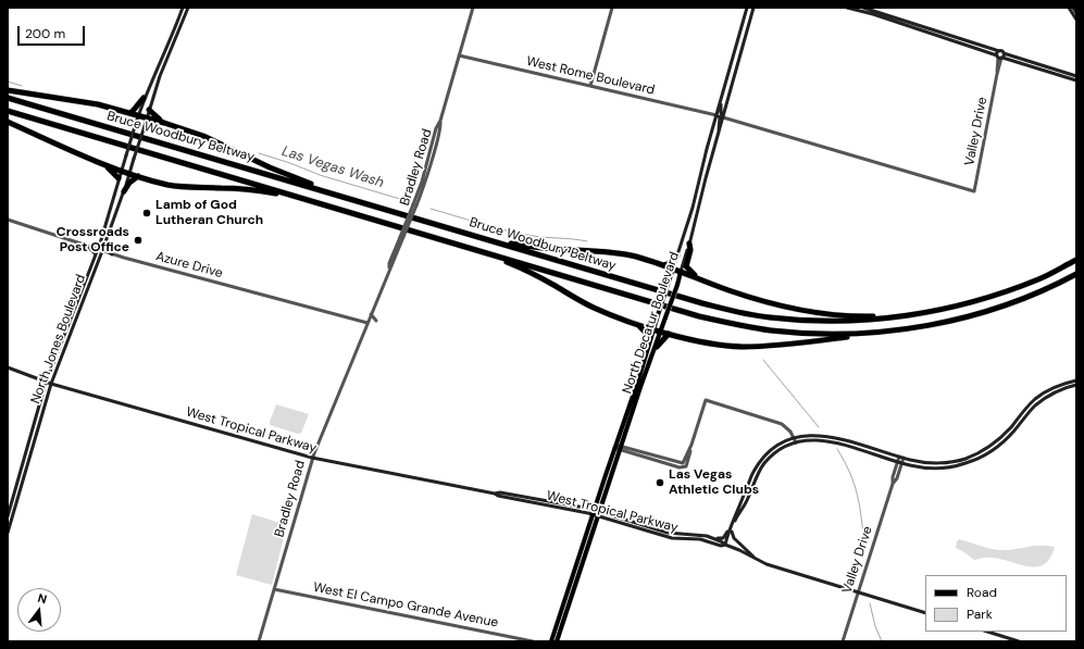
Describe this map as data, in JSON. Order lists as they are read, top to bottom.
{
  "streets": {
    "highway": ["Bruce Woodbury Beltway"],
    "main road": ["North Decatur Boulevard", "North Jones Boulevard", "West Tropical Parkway"],
    "street": [
      "West Rome Boulevard",
      "Valley Drive",
      "Bradley Road",
      "Azure Drive",
      "West El Campo Grande Avenue"
    ]
  },
  "crossings": [
    ["West Rome Boulevard", "Bradley Road"],
    ["West Rome Boulevard", "North Decatur Boulevard"],
    ["Valley Drive", "North Decatur Boulevard"],
    ["Valley Drive", "West Tropical Parkway"],
    ["Bradley Road", "Azure Drive"],
    ["Bradley Road", "West Tropical Parkway"],
    ["Bradley Road", "West El Campo Grande Avenue"],
    ["Azure Drive", "North Jones Boulevard"],
    ["North Decatur Boulevard", "West Tropical Parkway"],
    ["North Jones Boulevard", "West Tropical Parkway"]
  ],
  "water": ["Las Vegas Wash"],
  "places": ["Lamb of God Lutheran Church", "Crossroads Post Office", "Las Vegas Athletic Clubs"],
  "legend": ["Road", "Park"],
  "scale_bar": "200 m",
  "north": "top"
}
